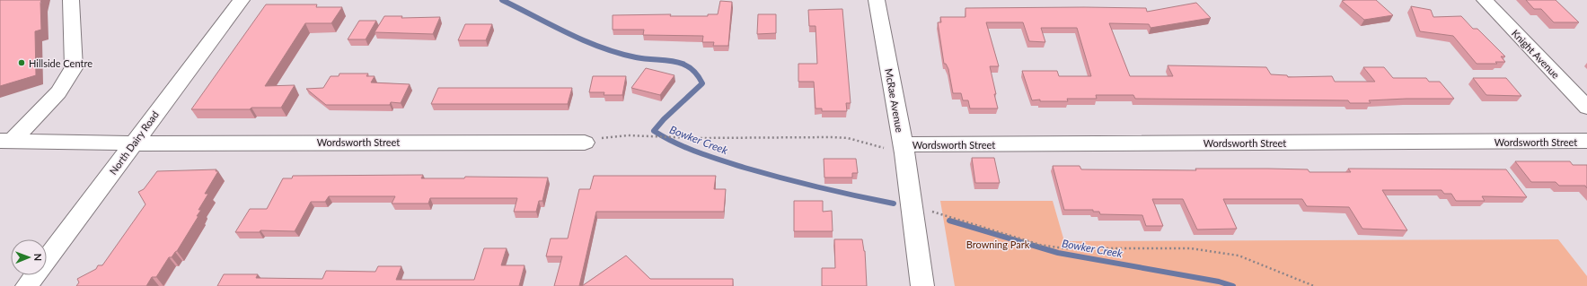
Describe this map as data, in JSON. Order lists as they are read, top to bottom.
{
  "streets": {
    "street": [
      "Knight Avenue",
      "McRae Avenue",
      "Wordsworth Street",
      "North Dairy Road"
    ]
  },
  "crossings": [
    ["McRae Avenue", "Wordsworth Street"],
    ["Wordsworth Street", "North Dairy Road"]
  ],
  "water": ["Bowker Creek"],
  "parks": ["Browning Park"],
  "places": ["Hillside Centre"],
  "north": "right"
}
